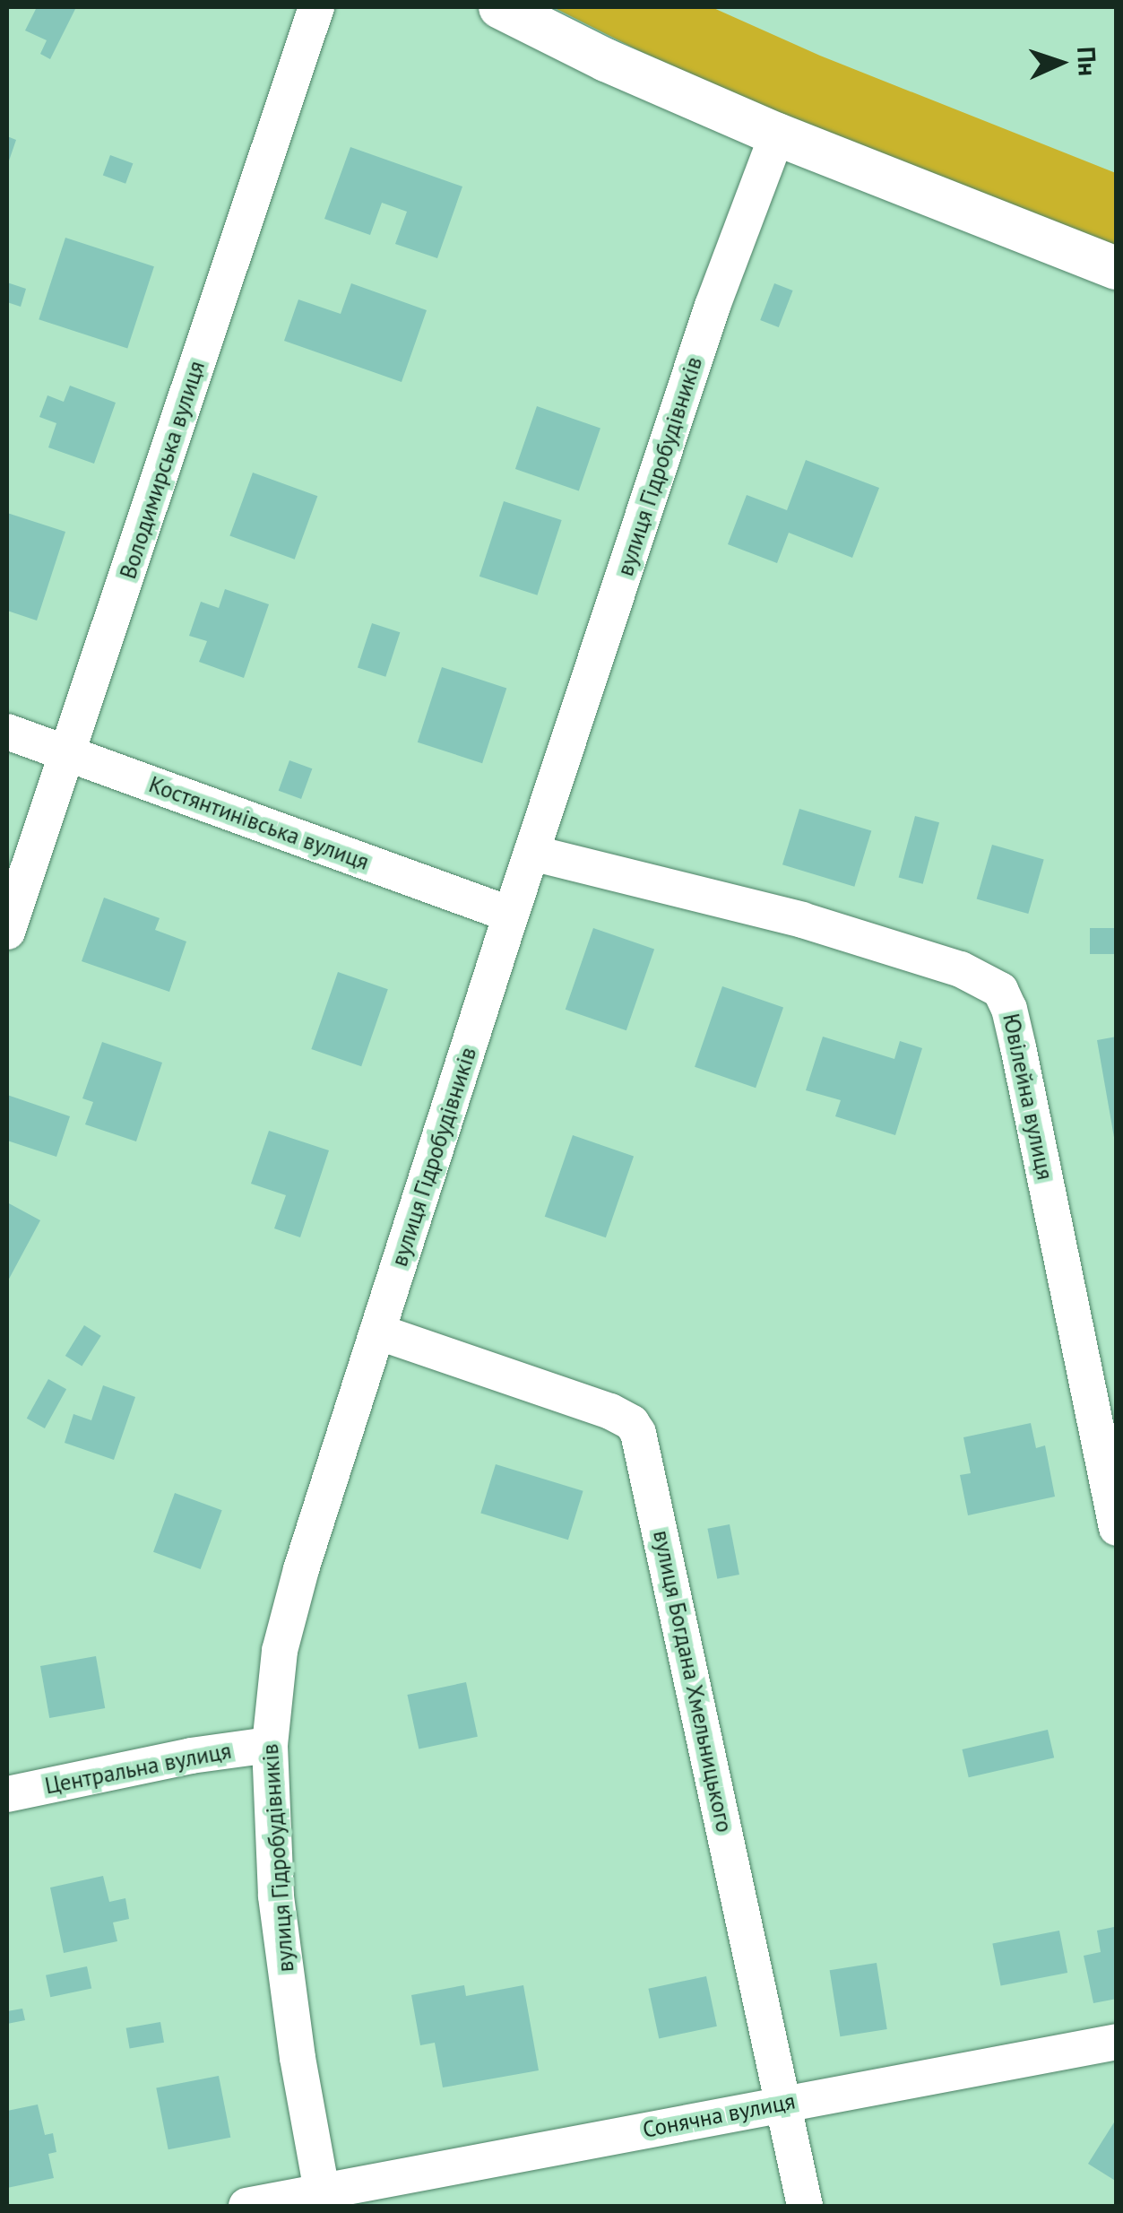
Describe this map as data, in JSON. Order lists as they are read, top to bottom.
{
  "streets": {
    "street": [
      "вулиця Гідробудівників",
      "Володимирська вулиця",
      "Костянтинівська вулиця",
      "Ювілейна вулиця",
      "вулиця Богдана Хмельницького",
      "Центральна вулиця",
      "Сонячна вулиця"
    ]
  },
  "crossings": [
    ["вулиця Гідробудівників", "Костянтинівська вулиця"],
    ["вулиця Гідробудівників", "Ювілейна вулиця"],
    ["вулиця Гідробудівників", "вулиця Богдана Хмельницького"],
    ["вулиця Гідробудівників", "Центральна вулиця"],
    ["вулиця Гідробудівників", "Сонячна вулиця"],
    ["Володимирська вулиця", "Костянтинівська вулиця"],
    ["вулиця Богдана Хмельницького", "Сонячна вулиця"]
  ],
  "north": "right"
}
